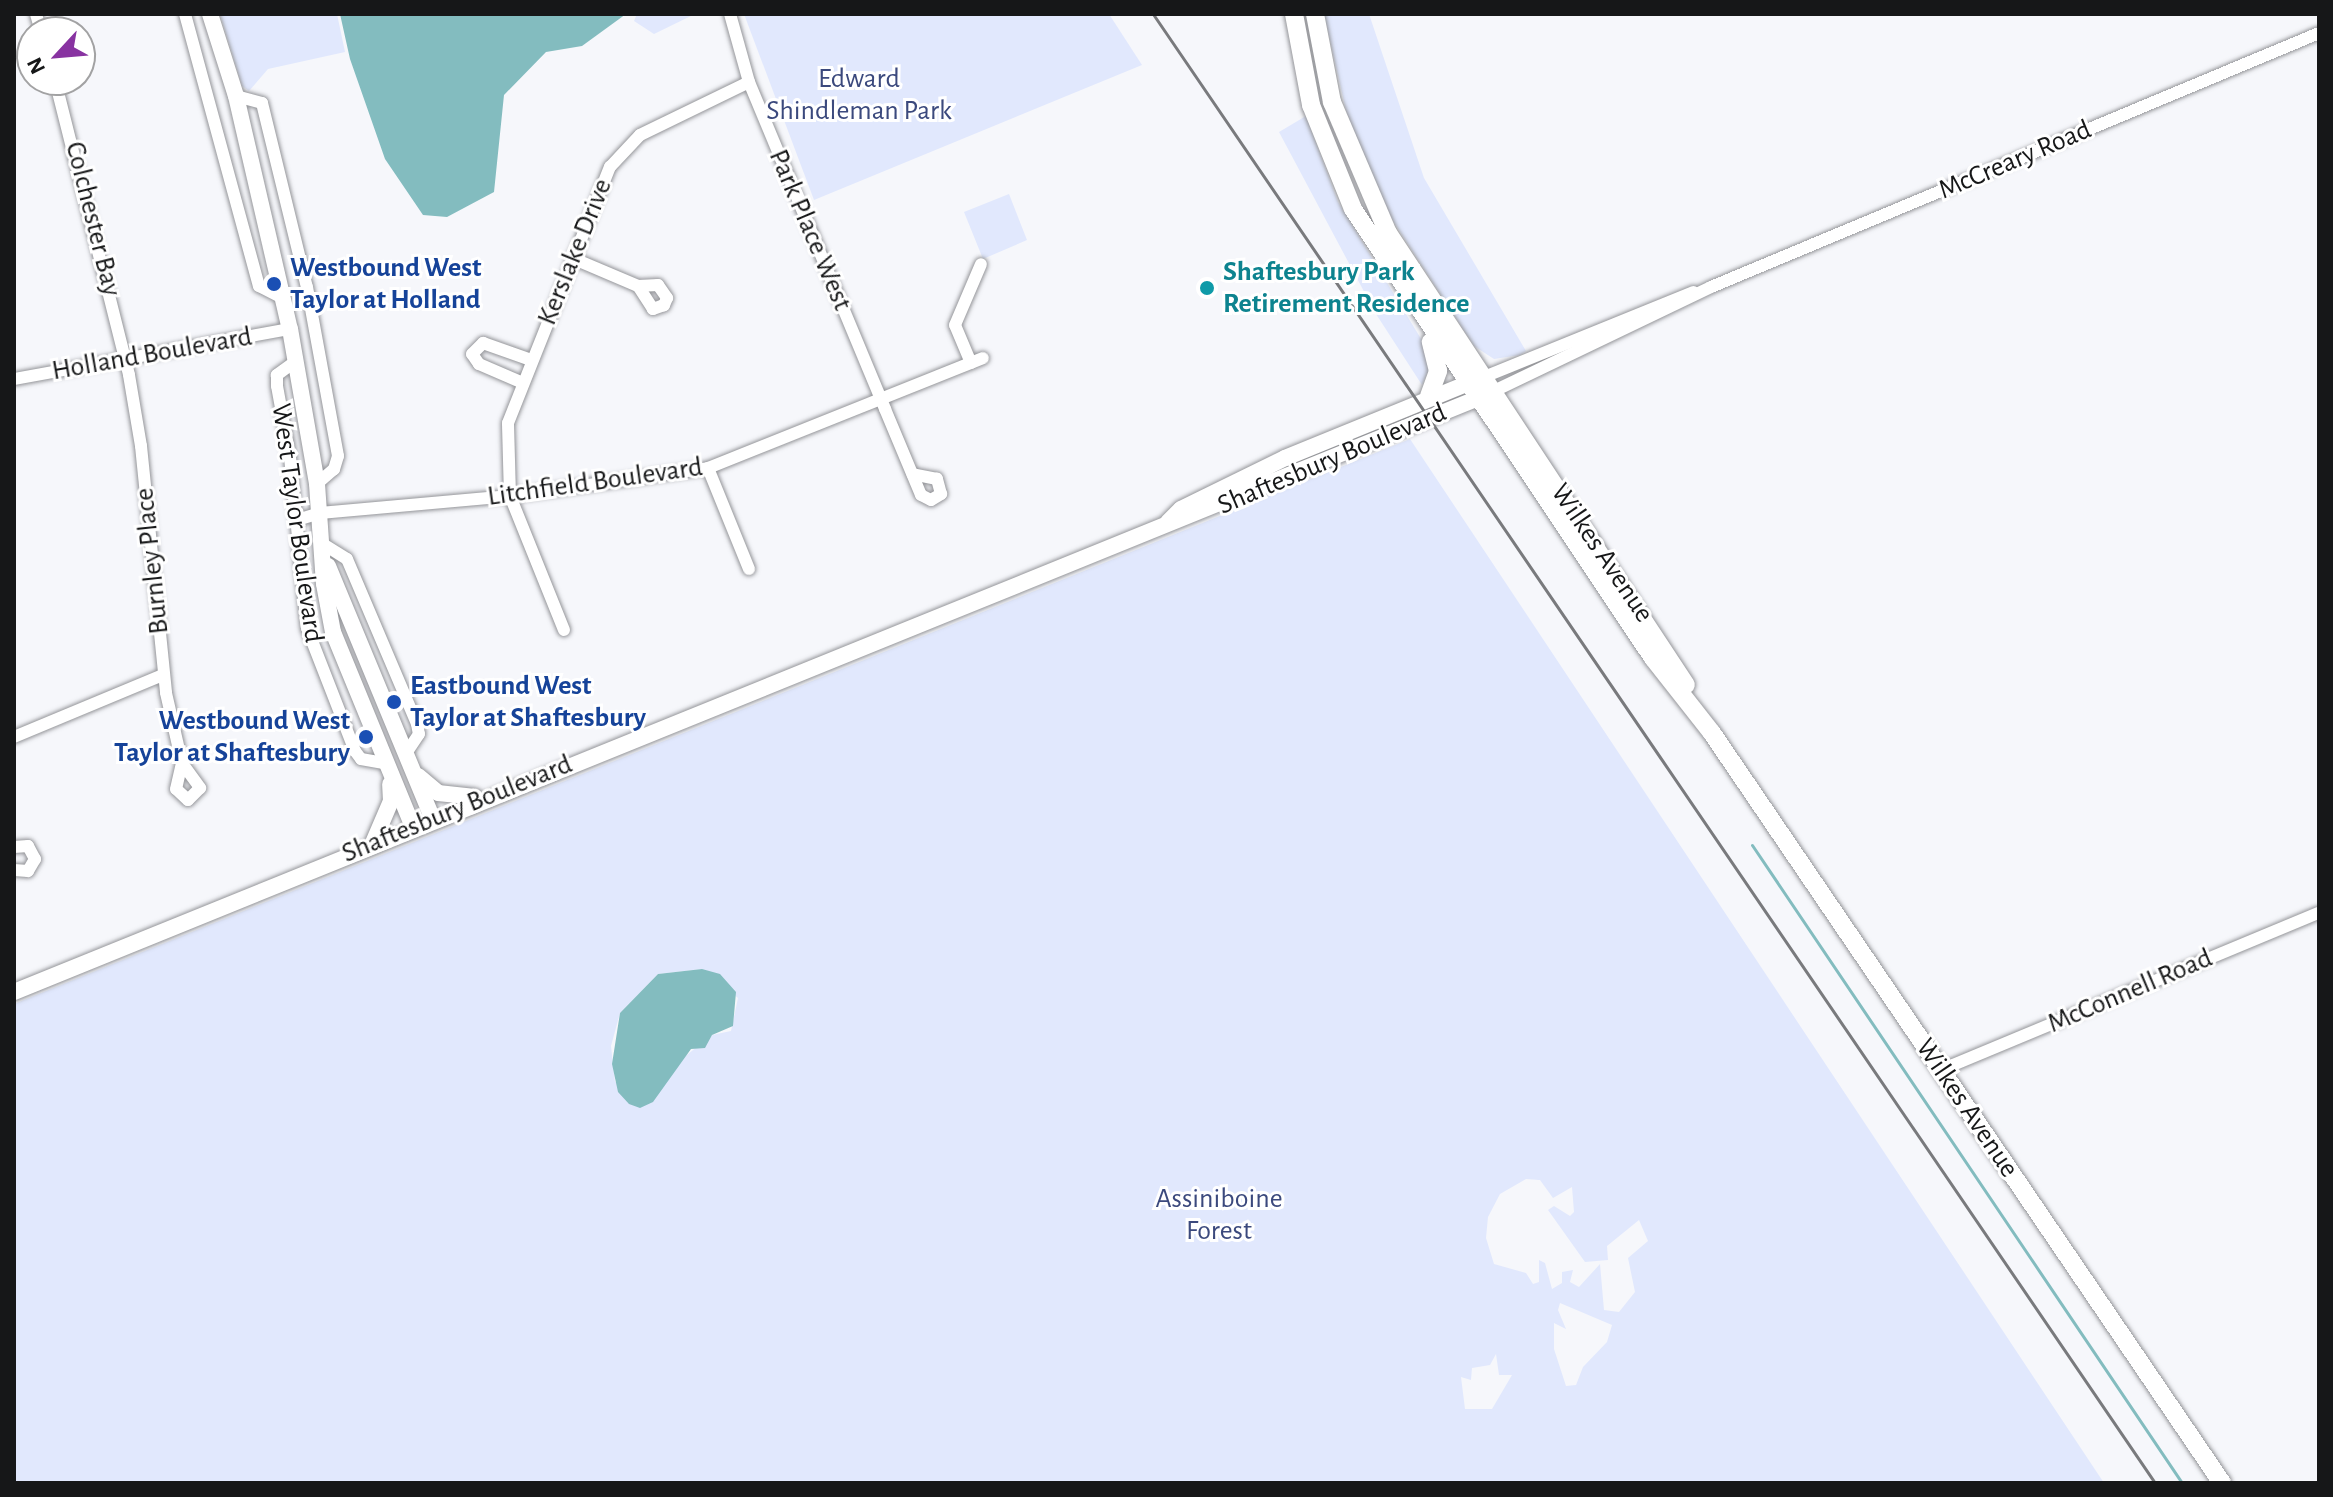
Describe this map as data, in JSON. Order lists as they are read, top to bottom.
{
  "streets": {
    "main road": ["Wilkes Avenue"],
    "street": [
      "McCreary Road",
      "Colchester Bay",
      "Park Place West",
      "Kerslake Drive",
      "Holland Boulevard",
      "Shaftesbury Boulevard",
      "Litchfield Boulevard",
      "West Taylor Boulevard",
      "Burnley Place",
      "McConnell Road"
    ]
  },
  "crossings": [
    ["McCreary Road", "Shaftesbury Boulevard"],
    ["McCreary Road", "Wilkes Avenue"],
    ["Colchester Bay", "Holland Boulevard"],
    ["Colchester Bay", "Burnley Place"],
    ["Park Place West", "Kerslake Drive"],
    ["Park Place West", "Litchfield Boulevard"],
    ["Kerslake Drive", "Litchfield Boulevard"],
    ["Holland Boulevard", "West Taylor Boulevard"],
    ["Holland Boulevard", "Burnley Place"],
    ["Shaftesbury Boulevard", "West Taylor Boulevard"],
    ["Shaftesbury Boulevard", "Wilkes Avenue"],
    ["Litchfield Boulevard", "West Taylor Boulevard"],
    ["Wilkes Avenue", "McConnell Road"]
  ],
  "parks": ["Edward Shindleman Park", "Assiniboine Forest"],
  "places": [
    "Westbound West Taylor at Holland",
    "Shaftesbury Park Retirement Residence",
    "Eastbound West Taylor at Shaftesbury",
    "Westbound West Taylor at Shaftesbury"
  ],
  "north": "bottom left"
}
